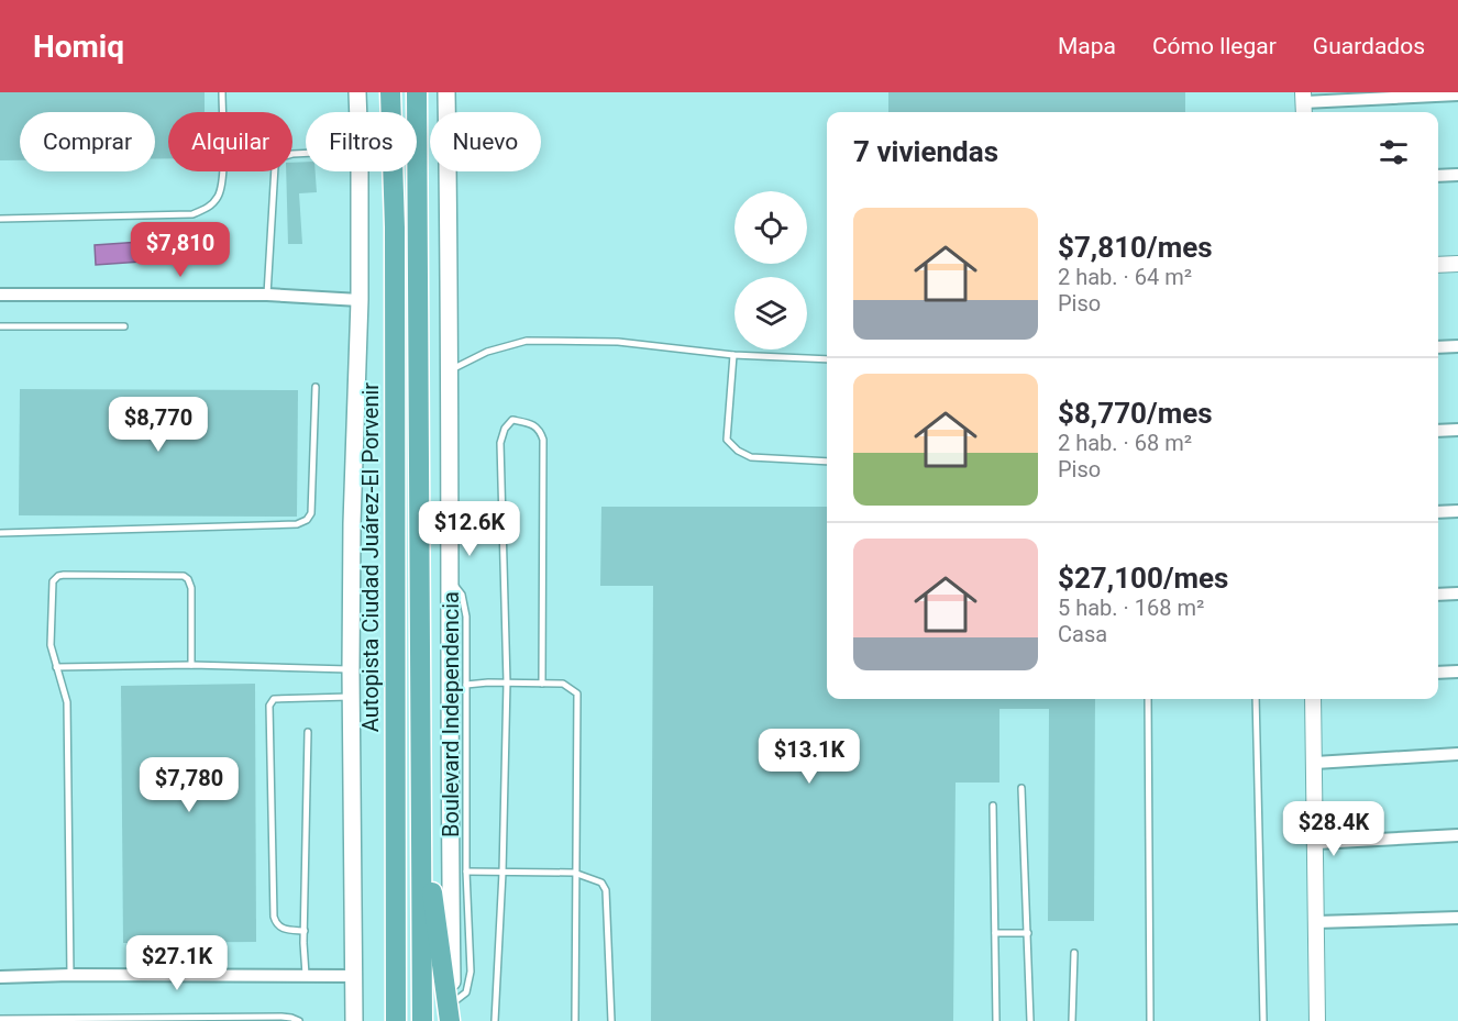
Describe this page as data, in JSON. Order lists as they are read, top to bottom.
{
  "streets": {
    "highway": ["Autopista Ciudad Juárez-El Porvenir"],
    "main road": ["Boulevard Independencia"]
  },
  "page": {
    "header": "Homiq",
    "nav": ["Mapa", "Cómo llegar", "Guardados"],
    "chip": [
      "Comprar",
      "Alquilar",
      "Filtros",
      "Nuevo"
    ],
    "heading": "7 viviendas",
    "list": [
      {
        "name": "$7,810/mes",
        "note": "2 hab. · 64 m² · Piso"
      },
      {
        "name": "$8,770/mes",
        "note": "2 hab. · 68 m² · Piso"
      },
      {
        "name": "$27,100/mes",
        "note": "5 hab. · 168 m² · Casa"
      }
    ],
    "price": [
      "$7,810",
      "$8,770",
      "$12.6K",
      "$13.1K",
      "$7,780",
      "$28.4K",
      "$27.1K"
    ]
  }
}
